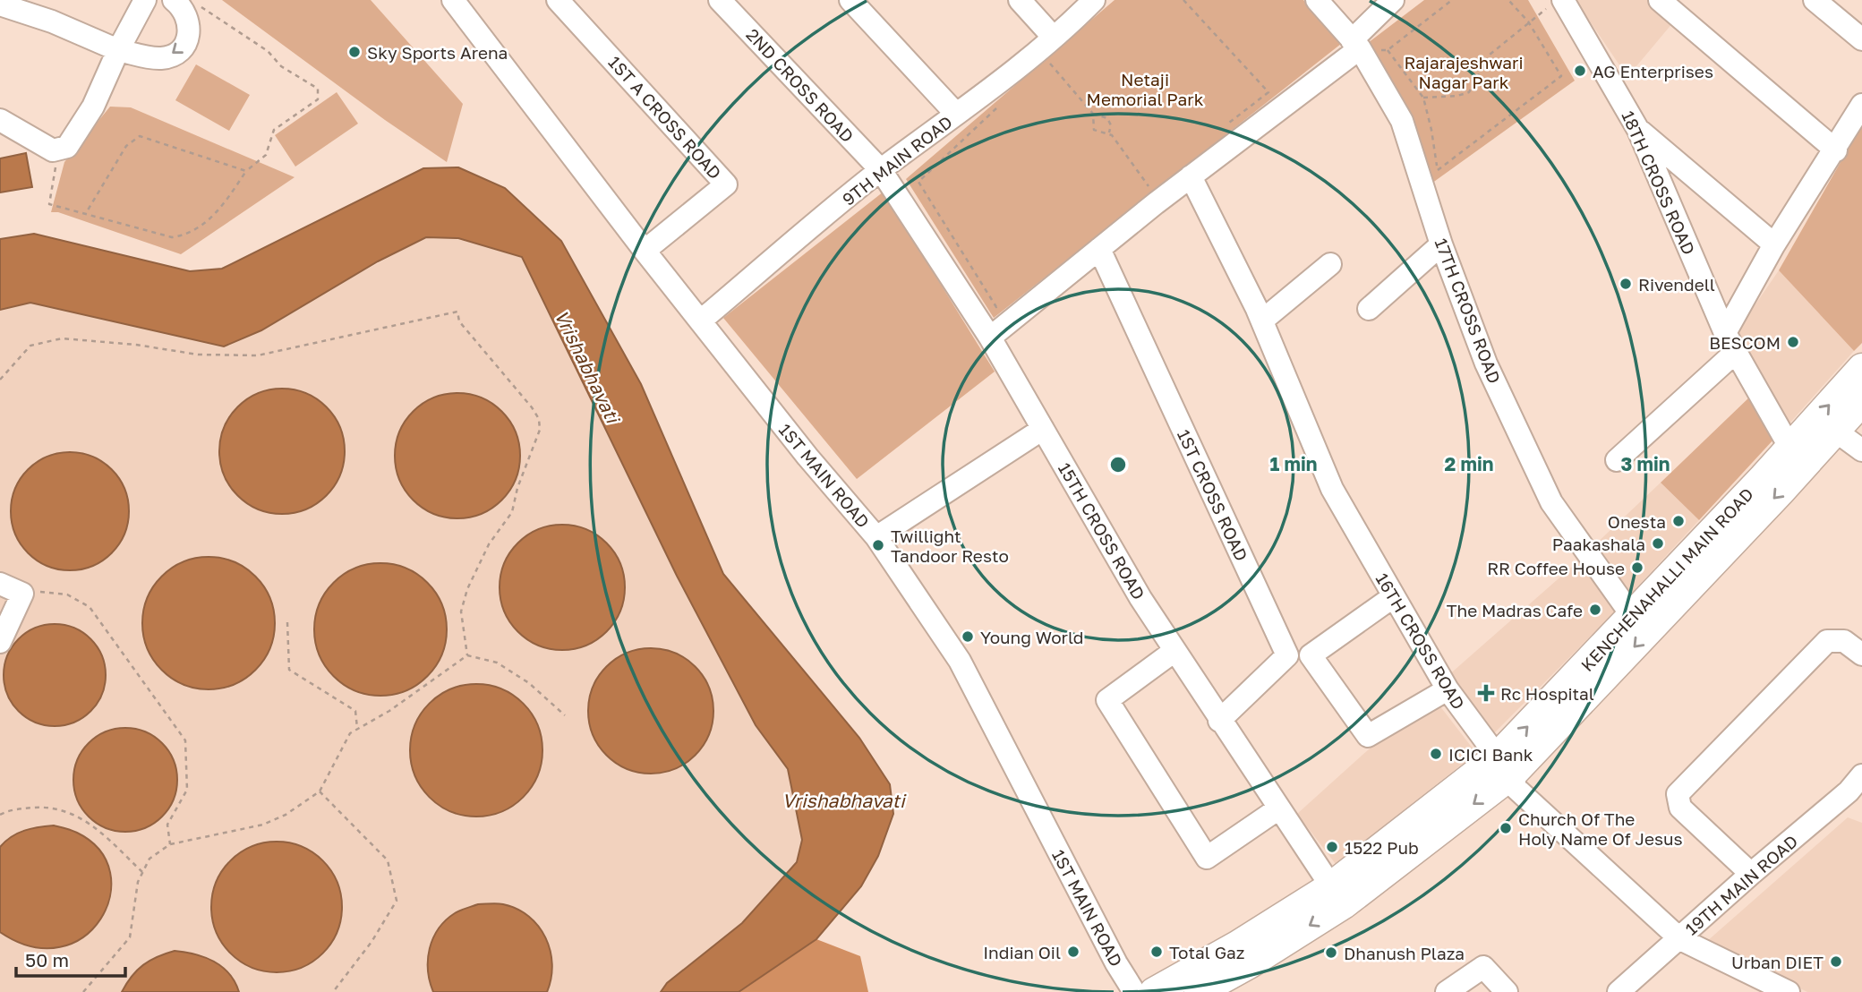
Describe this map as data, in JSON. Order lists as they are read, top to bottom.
{
  "streets": {
    "main road": ["KENCHENAHALLI MAIN ROAD"],
    "street": [
      "2ND CROSS ROAD",
      "1ST A CROSS ROAD",
      "9TH MAIN ROAD",
      "18TH CROSS ROAD",
      "17TH CROSS ROAD",
      "1ST MAIN ROAD",
      "1ST CROSS ROAD",
      "15TH CROSS ROAD",
      "16TH CROSS ROAD",
      "19TH MAIN ROAD"
    ]
  },
  "crossings": [
    ["2ND CROSS ROAD", "9TH MAIN ROAD"],
    ["2ND CROSS ROAD", "15TH CROSS ROAD"],
    ["1ST A CROSS ROAD", "1ST MAIN ROAD"],
    ["9TH MAIN ROAD", "1ST MAIN ROAD"],
    ["9TH MAIN ROAD", "15TH CROSS ROAD"],
    ["18TH CROSS ROAD", "KENCHENAHALLI MAIN ROAD"],
    ["17TH CROSS ROAD", "KENCHENAHALLI MAIN ROAD"],
    ["1ST CROSS ROAD", "15TH CROSS ROAD"],
    ["15TH CROSS ROAD", "KENCHENAHALLI MAIN ROAD"],
    ["KENCHENAHALLI MAIN ROAD", "16TH CROSS ROAD"],
    ["16TH CROSS ROAD", "19TH MAIN ROAD"]
  ],
  "water": ["Vrishabhavati"],
  "parks": ["Rajarajeshwari Nagar Park", "Netaji Memorial Park"],
  "places": {
    "other": [
      "Sky Sports Arena",
      "AG Enterprises",
      "Rivendell",
      "BESCOM",
      "Onesta",
      "Paakashala",
      "Twillight Tandoor Resto",
      "RR Coffee House",
      "The Madras Cafe",
      "Young World",
      "ICICI Bank",
      "Church Of The Holy Name Of Jesus",
      "1522 Pub",
      "Indian Oil",
      "Total Gaz",
      "Dhanush Plaza",
      "Urban DIET"
    ],
    "health": ["Rc Hospital"]
  },
  "scale_bar": "50 m",
  "rings": ["1 min", "2 min", "3 min"]
}
